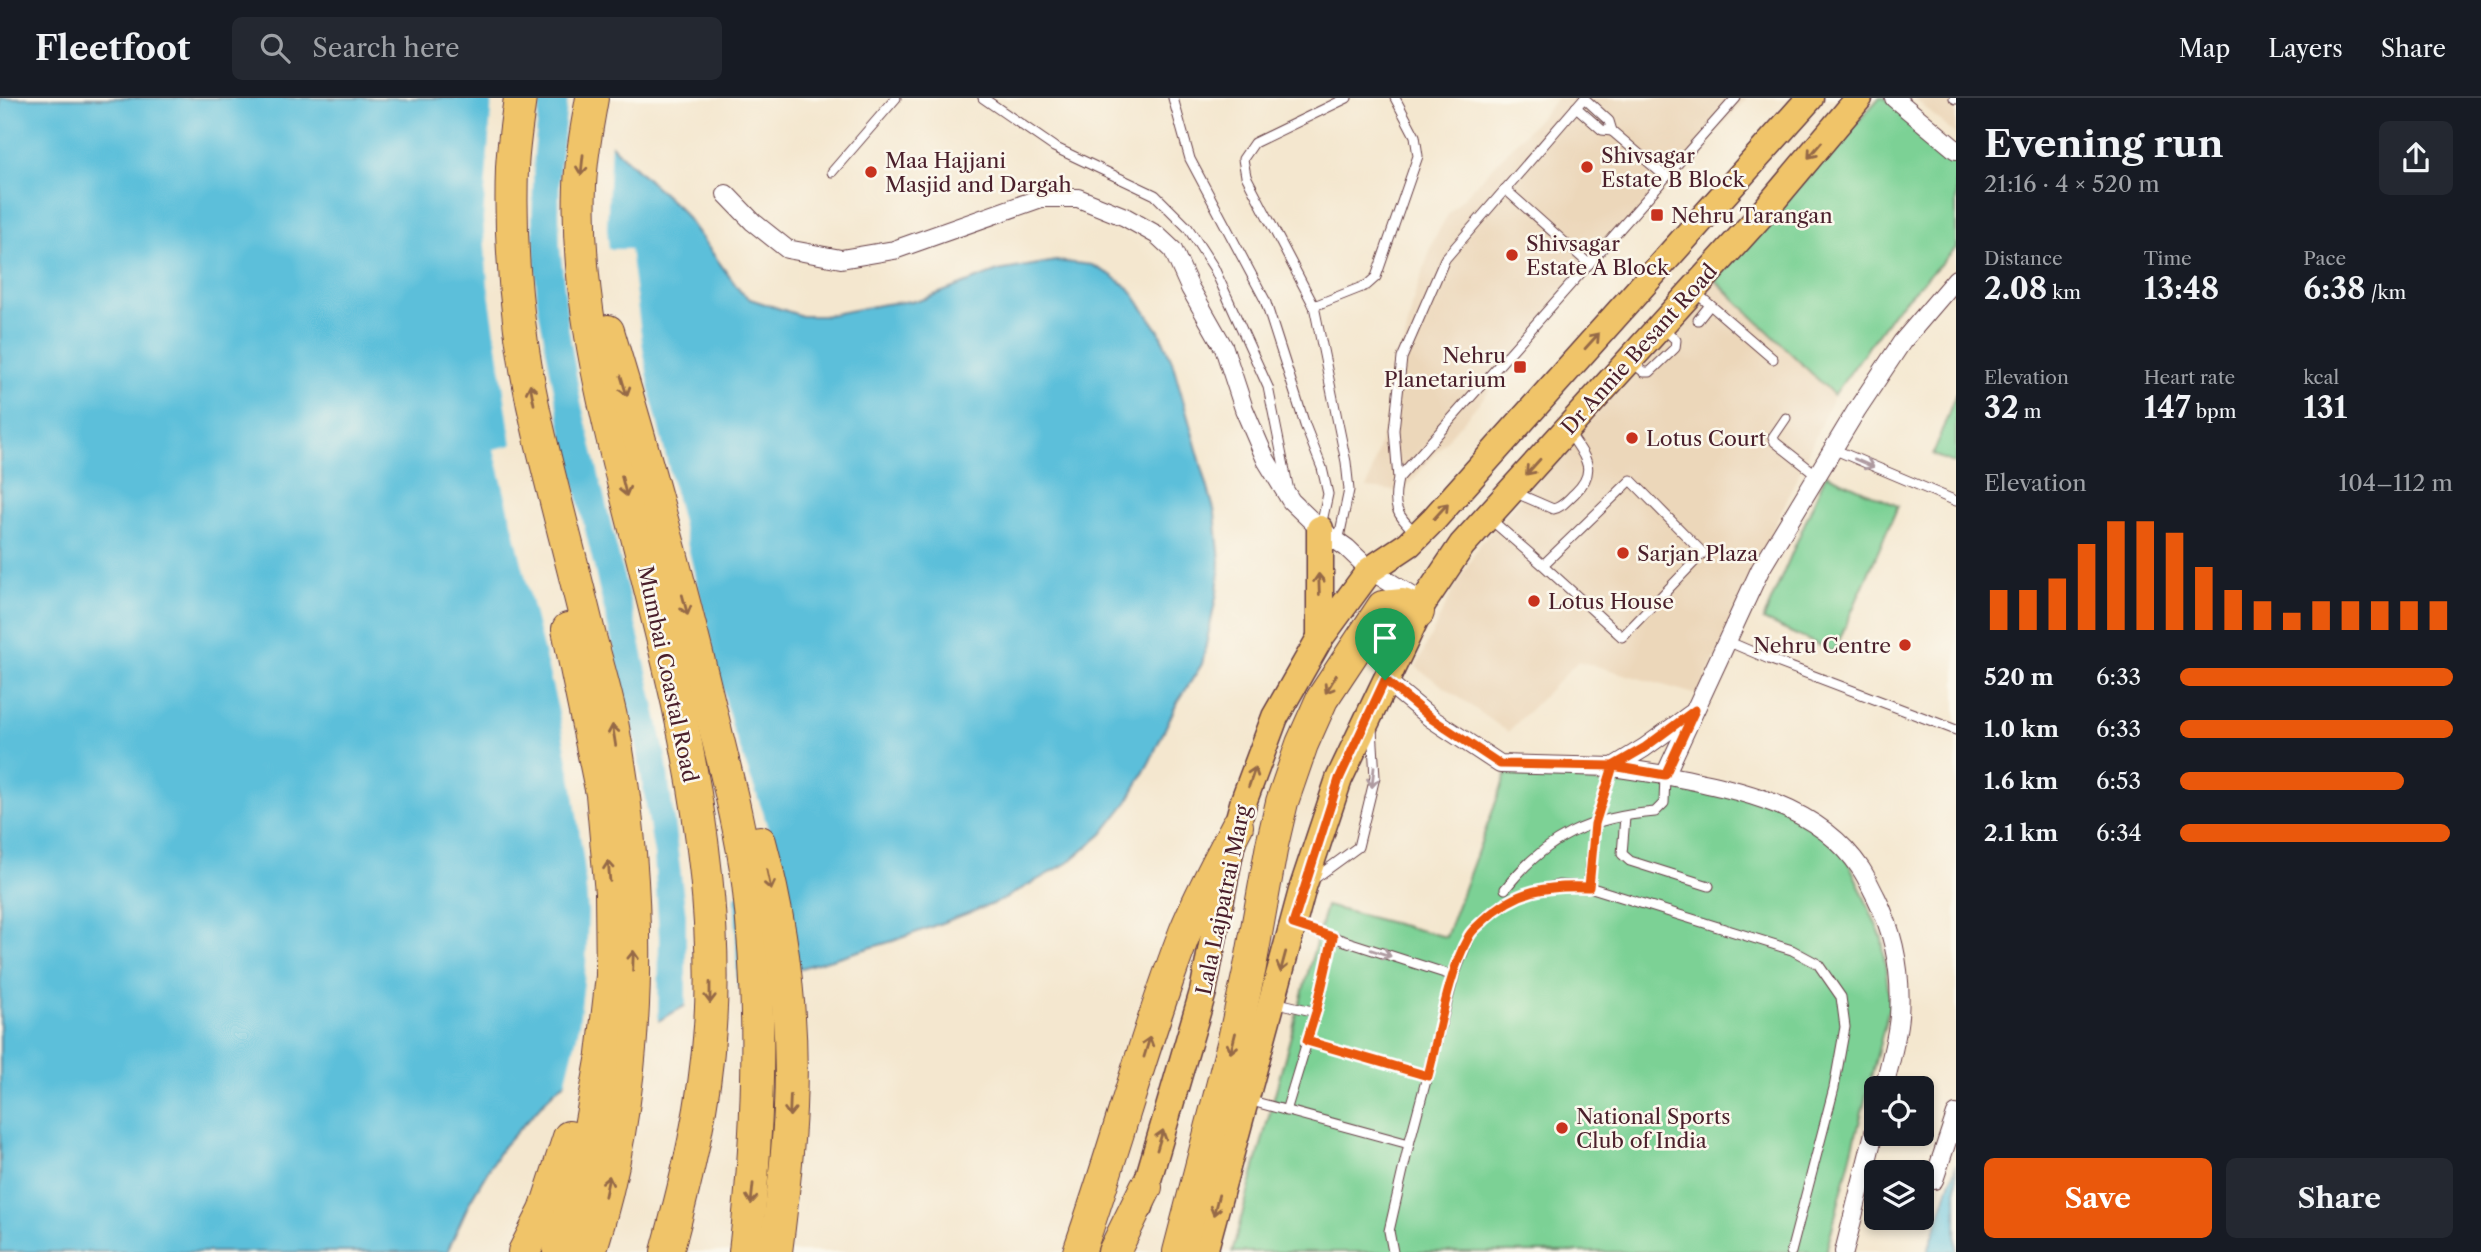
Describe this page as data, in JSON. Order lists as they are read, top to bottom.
{
  "streets": {
    "highway": ["Mumbai Coastal Road"],
    "main road": ["Dr Annie Besant Road", "Lala Lajpatrai Marg"]
  },
  "crossings": [
    ["Dr Annie Besant Road", "Lala Lajpatrai Marg"]
  ],
  "places": {
    "other": [
      "Shivsagar Estate B Block",
      "Maa Hajjani Masjid and Dargah",
      "Shivsagar Estate A Block",
      "Lotus Court",
      "Sarjan Plaza",
      "Lotus House",
      "Nehru Centre",
      "National Sports Club of India"
    ],
    "transit": ["Nehru Tarangan", "Nehru Planetarium"]
  },
  "page": {
    "header": "Fleetfoot",
    "search": "Search here",
    "nav": ["Map", "Layers", "Share"],
    "heading": ["Evening run", "21:16 · 4 × 520 m"],
    "stats": [
      ["Distance", "2.08 km"],
      ["Time", "13:48"],
      ["Pace", "6:38 /km"],
      ["Elevation", "32 m"],
      ["Heart rate", "147 bpm"],
      ["kcal", "131"]
    ],
    "chart": ["Elevation", "104–112 m"],
    "list": [
      {
        "name": "520 m",
        "note": "6:33"
      },
      {
        "name": "1.0 km",
        "note": "6:33"
      },
      {
        "name": "1.6 km",
        "note": "6:53"
      },
      {
        "name": "2.1 km",
        "note": "6:34"
      }
    ],
    "buttons": ["Save", "Share"]
  }
}
